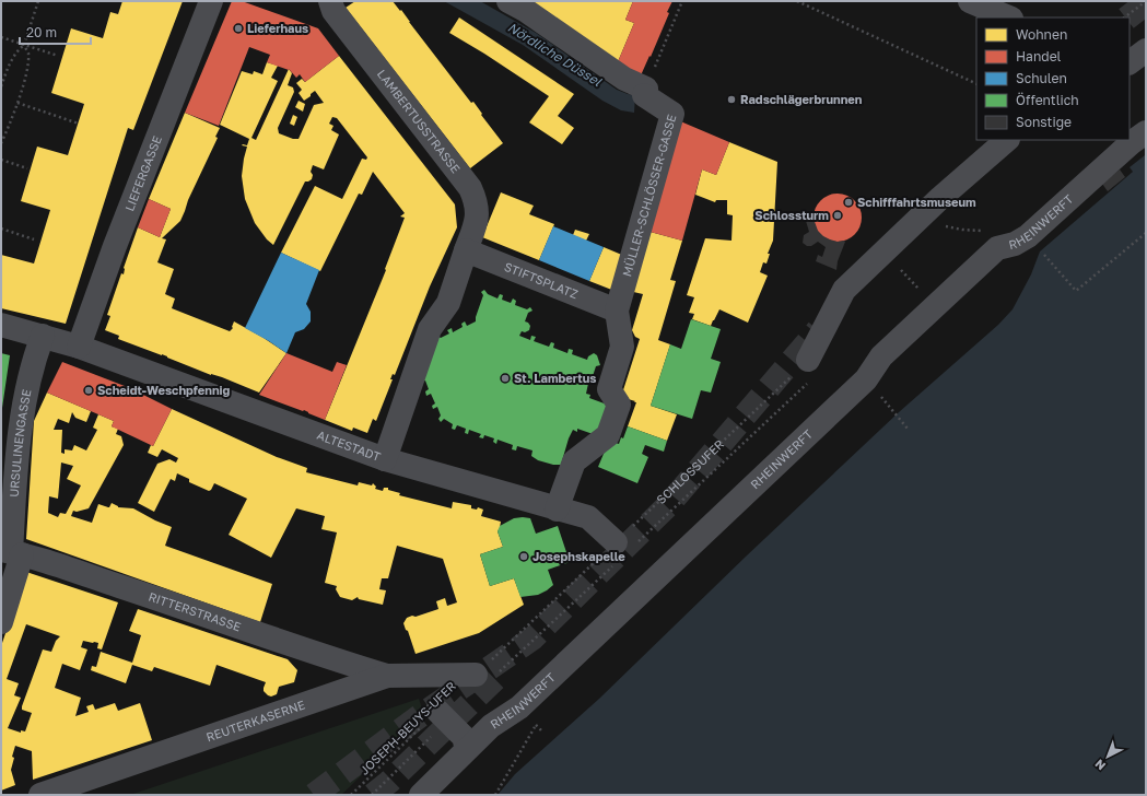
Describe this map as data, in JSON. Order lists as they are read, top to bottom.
{
  "streets": {
    "street": [
      "LAMBERTUSSTRASSE",
      "LIEFERGASSE",
      "MÜLLER-SCHLÖSSER-GASSE",
      "RHEINWERFT",
      "STIFTSPLATZ",
      "URSULINENGASSE",
      "ALTESTADT",
      "RITTERSTRASSE",
      "REUTERKASERNE"
    ],
    "path": ["SCHLOSSUFER", "JOSEPH-BEUYS-UFER"]
  },
  "crossings": [
    ["LAMBERTUSSTRASSE", "STIFTSPLATZ"],
    ["LIEFERGASSE", "ALTESTADT"],
    ["MÜLLER-SCHLÖSSER-GASSE", "STIFTSPLATZ"],
    ["URSULINENGASSE", "ALTESTADT"],
    ["URSULINENGASSE", "RITTERSTRASSE"],
    ["ALTESTADT", "SCHLOSSUFER"],
    ["SCHLOSSUFER", "REUTERKASERNE"],
    ["RITTERSTRASSE", "REUTERKASERNE"]
  ],
  "water": ["Nördliche Düssel"],
  "places": [
    "Lieferhaus",
    "Radschlägerbrunnen",
    "Schifffahrtsmuseum",
    "Schlossturm",
    "St. Lambertus",
    "Scheidt-Weschpfennig",
    "Josephskapelle"
  ],
  "legend": [
    "Wohnen",
    "Handel",
    "Schulen",
    "Öffentlich",
    "Sonstige"
  ],
  "scale_bar": "20 m",
  "north": "bottom left"
}
